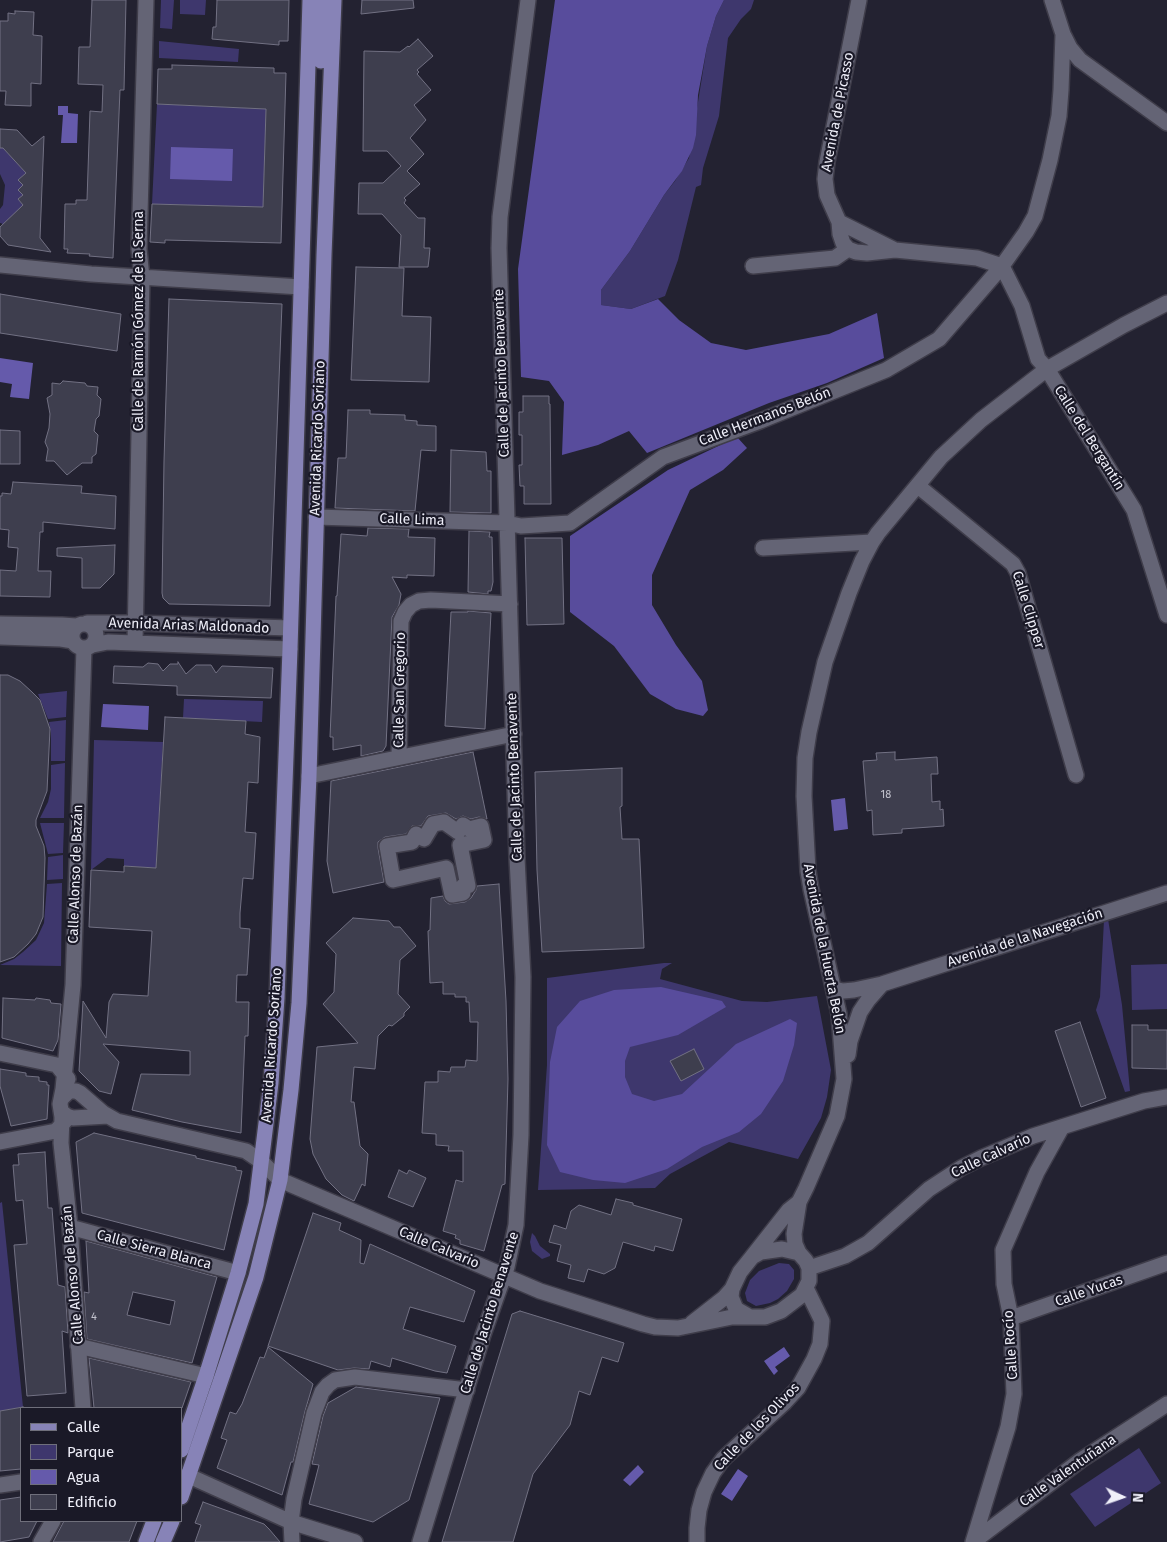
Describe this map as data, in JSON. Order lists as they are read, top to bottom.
{
  "streets": {
    "main road": ["Avenida Ricardo Soriano"],
    "street": [
      "Avenida de Picasso",
      "Calle de Ramón Gómez de la Serna",
      "Calle de Jacinto Benavente",
      "Calle Hermanos Belón",
      "Calle del Bergantín",
      "Calle Lima",
      "Calle Clipper",
      "Avenida Arias Maldonado",
      "Calle San Gregorio",
      "Calle Alonso de Bazán",
      "Avenida de la Navegación",
      "Avenida de la Huerta Belón",
      "Calle Calvario",
      "Calle Sierra Blanca",
      "Calle Yucas",
      "Calle Rocío",
      "Calle de los Olivos",
      "Calle Valentuñana"
    ]
  },
  "crossings": [
    ["Calle de Ramón Gómez de la Serna", "Avenida Arias Maldonado"],
    ["Calle de Jacinto Benavente", "Calle Hermanos Belón"],
    ["Calle de Jacinto Benavente", "Calle Lima"],
    ["Calle de Jacinto Benavente", "Calle San Gregorio"],
    ["Calle de Jacinto Benavente", "Calle Calvario"],
    ["Calle Hermanos Belón", "Calle del Bergantín"],
    ["Calle Hermanos Belón", "Calle Lima"],
    ["Avenida Ricardo Soriano", "Calle Lima"],
    ["Avenida Ricardo Soriano", "Avenida Arias Maldonado"],
    ["Avenida Ricardo Soriano", "Calle Calvario"],
    ["Avenida Ricardo Soriano", "Calle Sierra Blanca"],
    ["Calle del Bergantín", "Avenida de la Huerta Belón"],
    ["Calle Clipper", "Avenida de la Huerta Belón"],
    ["Avenida Arias Maldonado", "Calle Alonso de Bazán"],
    ["Calle Alonso de Bazán", "Calle Sierra Blanca"],
    ["Avenida de la Navegación", "Avenida de la Huerta Belón"],
    ["Avenida de la Huerta Belón", "Calle Calvario"],
    ["Avenida de la Huerta Belón", "Calle de los Olivos"],
    ["Calle Calvario", "Calle Rocío"],
    ["Calle Calvario", "Calle de los Olivos"],
    ["Calle Yucas", "Calle Rocío"],
    ["Calle Rocío", "Calle Valentuñana"]
  ],
  "house_numbers": ["18", "4"],
  "legend": [
    "Calle",
    "Parque",
    "Agua",
    "Edificio"
  ],
  "north": "right"
}
